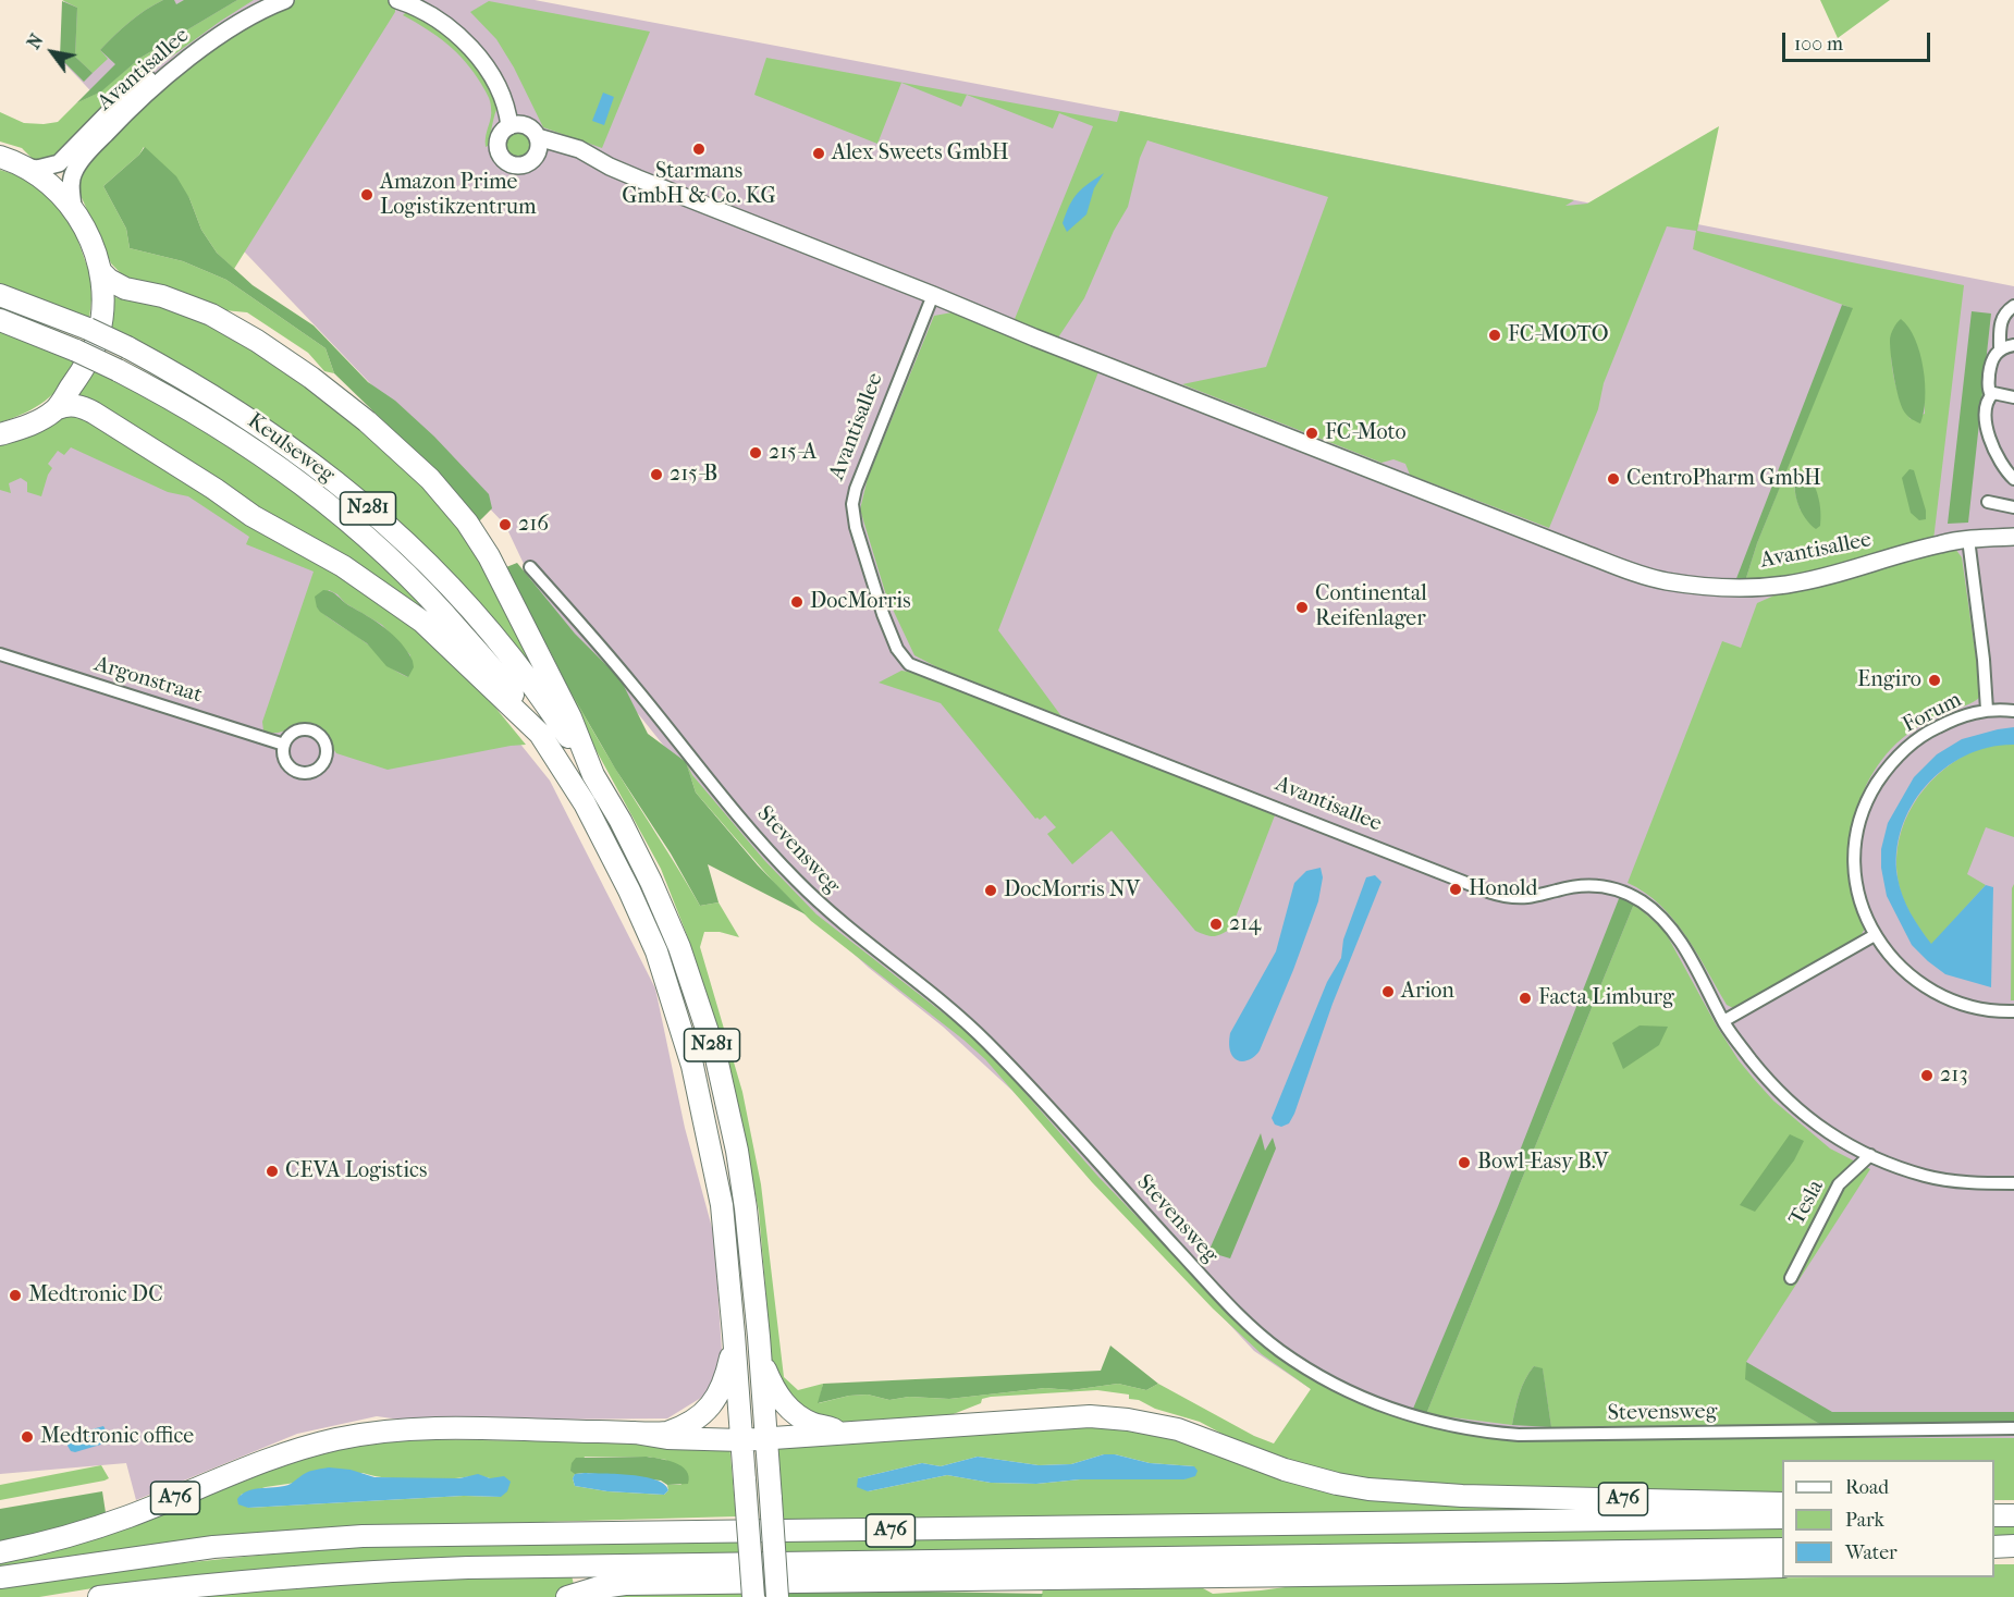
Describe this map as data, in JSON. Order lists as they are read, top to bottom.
{
  "streets": {
    "highway": ["Keulseweg", "N281", "A76"],
    "street": [
      "Avantisallee",
      "Argonstraat",
      "Forum",
      "Stevensweg",
      "Tesla"
    ]
  },
  "crossings": [
    ["Avantisallee", "Forum"],
    ["Avantisallee", "Tesla"],
    ["Keulseweg", "N281"],
    ["N281", "A76"]
  ],
  "places": [
    "Starmans GmbH & Co. KG",
    "Alex Sweets GmbH",
    "Amazon Prime Logistikzentrum",
    "FC-MOTO",
    "FC-Moto",
    "215-A",
    "215-B",
    "CentroPharm GmbH",
    "216",
    "DocMorris",
    "Continental Reifenlager",
    "Engiro",
    "Honold",
    "DocMorris NV",
    "214",
    "Arion",
    "Facta Limburg",
    "213",
    "Bowl-Easy B.V",
    "CEVA Logistics",
    "Medtronic DC",
    "Medtronic office"
  ],
  "legend": ["Road", "Park", "Water"],
  "scale_bar": "100 m",
  "north": "top left"
}
